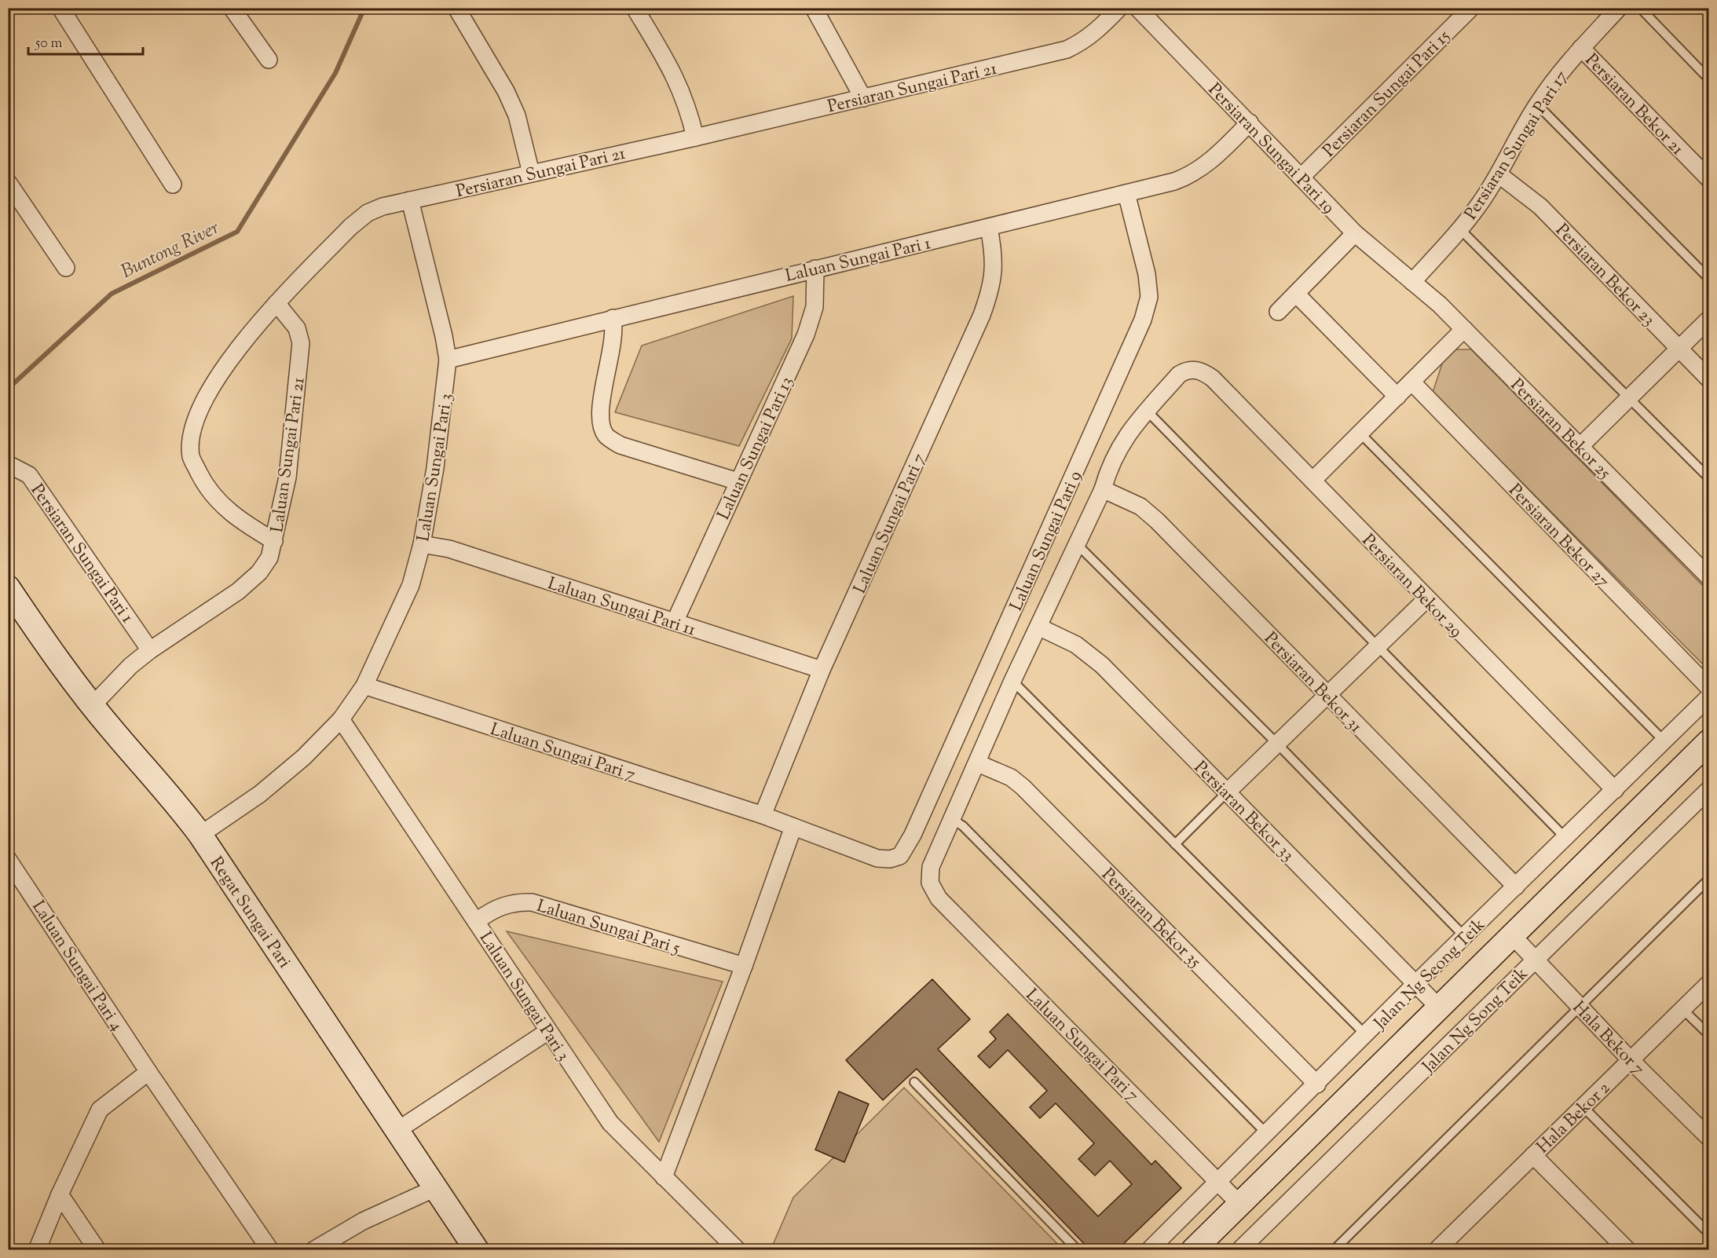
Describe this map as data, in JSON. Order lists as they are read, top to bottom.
{
  "streets": {
    "main road": ["Regat Sungai Pari", "Jalan Ng Seong Teik"],
    "street": [
      "Persiaran Sungai Pari 21",
      "Persiaran Sungai Pari 15",
      "Persiaran Bekor 21",
      "Persiaran Sungai Pari 17",
      "Persiaran Sungai Pari 19",
      "Laluan Sungai Pari 1",
      "Persiaran Bekor 23",
      "Persiaran Bekor 25",
      "Laluan Sungai Pari 13",
      "Laluan Sungai Pari 21",
      "Laluan Sungai Pari 3",
      "Laluan Sungai Pari 7",
      "Persiaran Bekor 27",
      "Laluan Sungai Pari 9",
      "Persiaran Sungai Pari 1",
      "Persiaran Bekor 29",
      "Laluan Sungai Pari 11",
      "Persiaran Bekor 31",
      "Persiaran Bekor 33",
      "Persiaran Bekor 35",
      "Laluan Sungai Pari 5",
      "Laluan Sungai Pari 4",
      "Jalan Ng Song Teik",
      "Hala Bekor 7",
      "Hala Bekor 2"
    ]
  },
  "crossings": [
    ["Persiaran Sungai Pari 21", "Laluan Sungai Pari 21"],
    ["Persiaran Sungai Pari 21", "Laluan Sungai Pari 3"],
    ["Persiaran Sungai Pari 15", "Persiaran Sungai Pari 19"],
    ["Persiaran Bekor 21", "Persiaran Sungai Pari 17"],
    ["Persiaran Sungai Pari 17", "Persiaran Sungai Pari 19"],
    ["Persiaran Sungai Pari 17", "Persiaran Bekor 23"],
    ["Persiaran Sungai Pari 17", "Persiaran Bekor 25"],
    ["Persiaran Sungai Pari 19", "Laluan Sungai Pari 1"],
    ["Persiaran Sungai Pari 19", "Persiaran Bekor 25"],
    ["Laluan Sungai Pari 1", "Laluan Sungai Pari 13"],
    ["Laluan Sungai Pari 1", "Laluan Sungai Pari 3"],
    ["Laluan Sungai Pari 1", "Laluan Sungai Pari 7"],
    ["Laluan Sungai Pari 1", "Laluan Sungai Pari 9"],
    ["Laluan Sungai Pari 13", "Laluan Sungai Pari 11"],
    ["Laluan Sungai Pari 21", "Persiaran Sungai Pari 1"],
    ["Laluan Sungai Pari 3", "Laluan Sungai Pari 7"],
    ["Laluan Sungai Pari 3", "Laluan Sungai Pari 11"],
    ["Laluan Sungai Pari 3", "Regat Sungai Pari"],
    ["Laluan Sungai Pari 3", "Laluan Sungai Pari 5"],
    ["Laluan Sungai Pari 7", "Laluan Sungai Pari 9"],
    ["Laluan Sungai Pari 7", "Laluan Sungai Pari 11"],
    ["Laluan Sungai Pari 7", "Jalan Ng Seong Teik"],
    ["Persiaran Bekor 29", "Jalan Ng Seong Teik"],
    ["Persiaran Bekor 31", "Jalan Ng Seong Teik"],
    ["Persiaran Bekor 33", "Jalan Ng Seong Teik"],
    ["Persiaran Bekor 35", "Jalan Ng Seong Teik"],
    ["Jalan Ng Seong Teik", "Hala Bekor 7"],
    ["Jalan Ng Song Teik", "Hala Bekor 7"],
    ["Hala Bekor 7", "Hala Bekor 2"]
  ],
  "water": ["Buntong River"],
  "scale_bar": "50 m"
}
